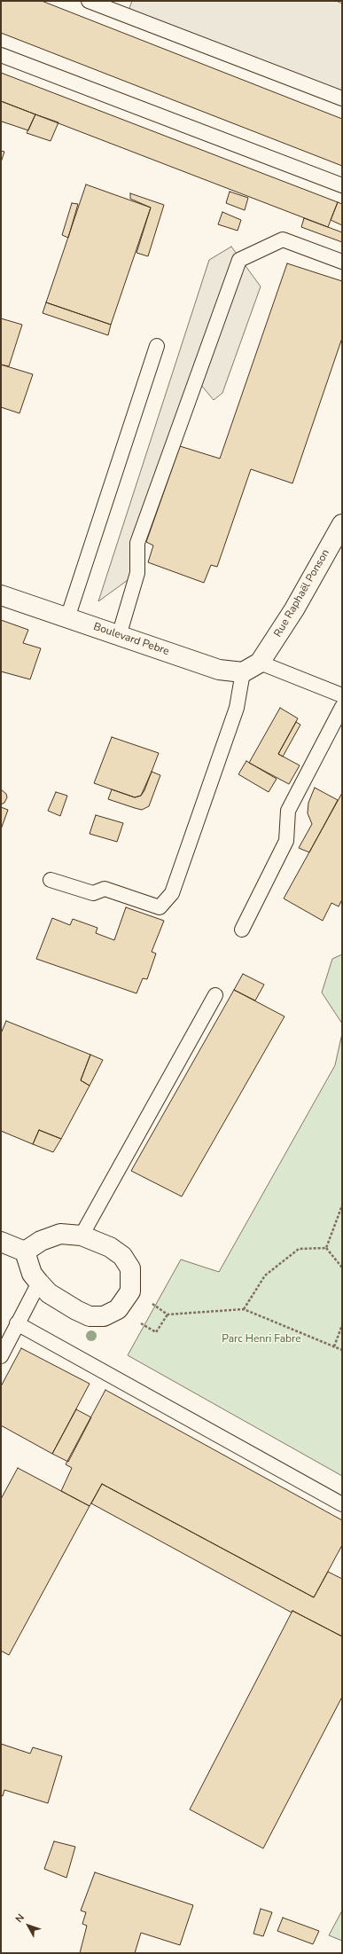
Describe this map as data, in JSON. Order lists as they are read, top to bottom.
{
  "streets": {
    "street": ["Rue Raphaël Ponson", "Boulevard Pebre"]
  },
  "parks": ["Parc Henri Fabre"],
  "north": "top left"
}
